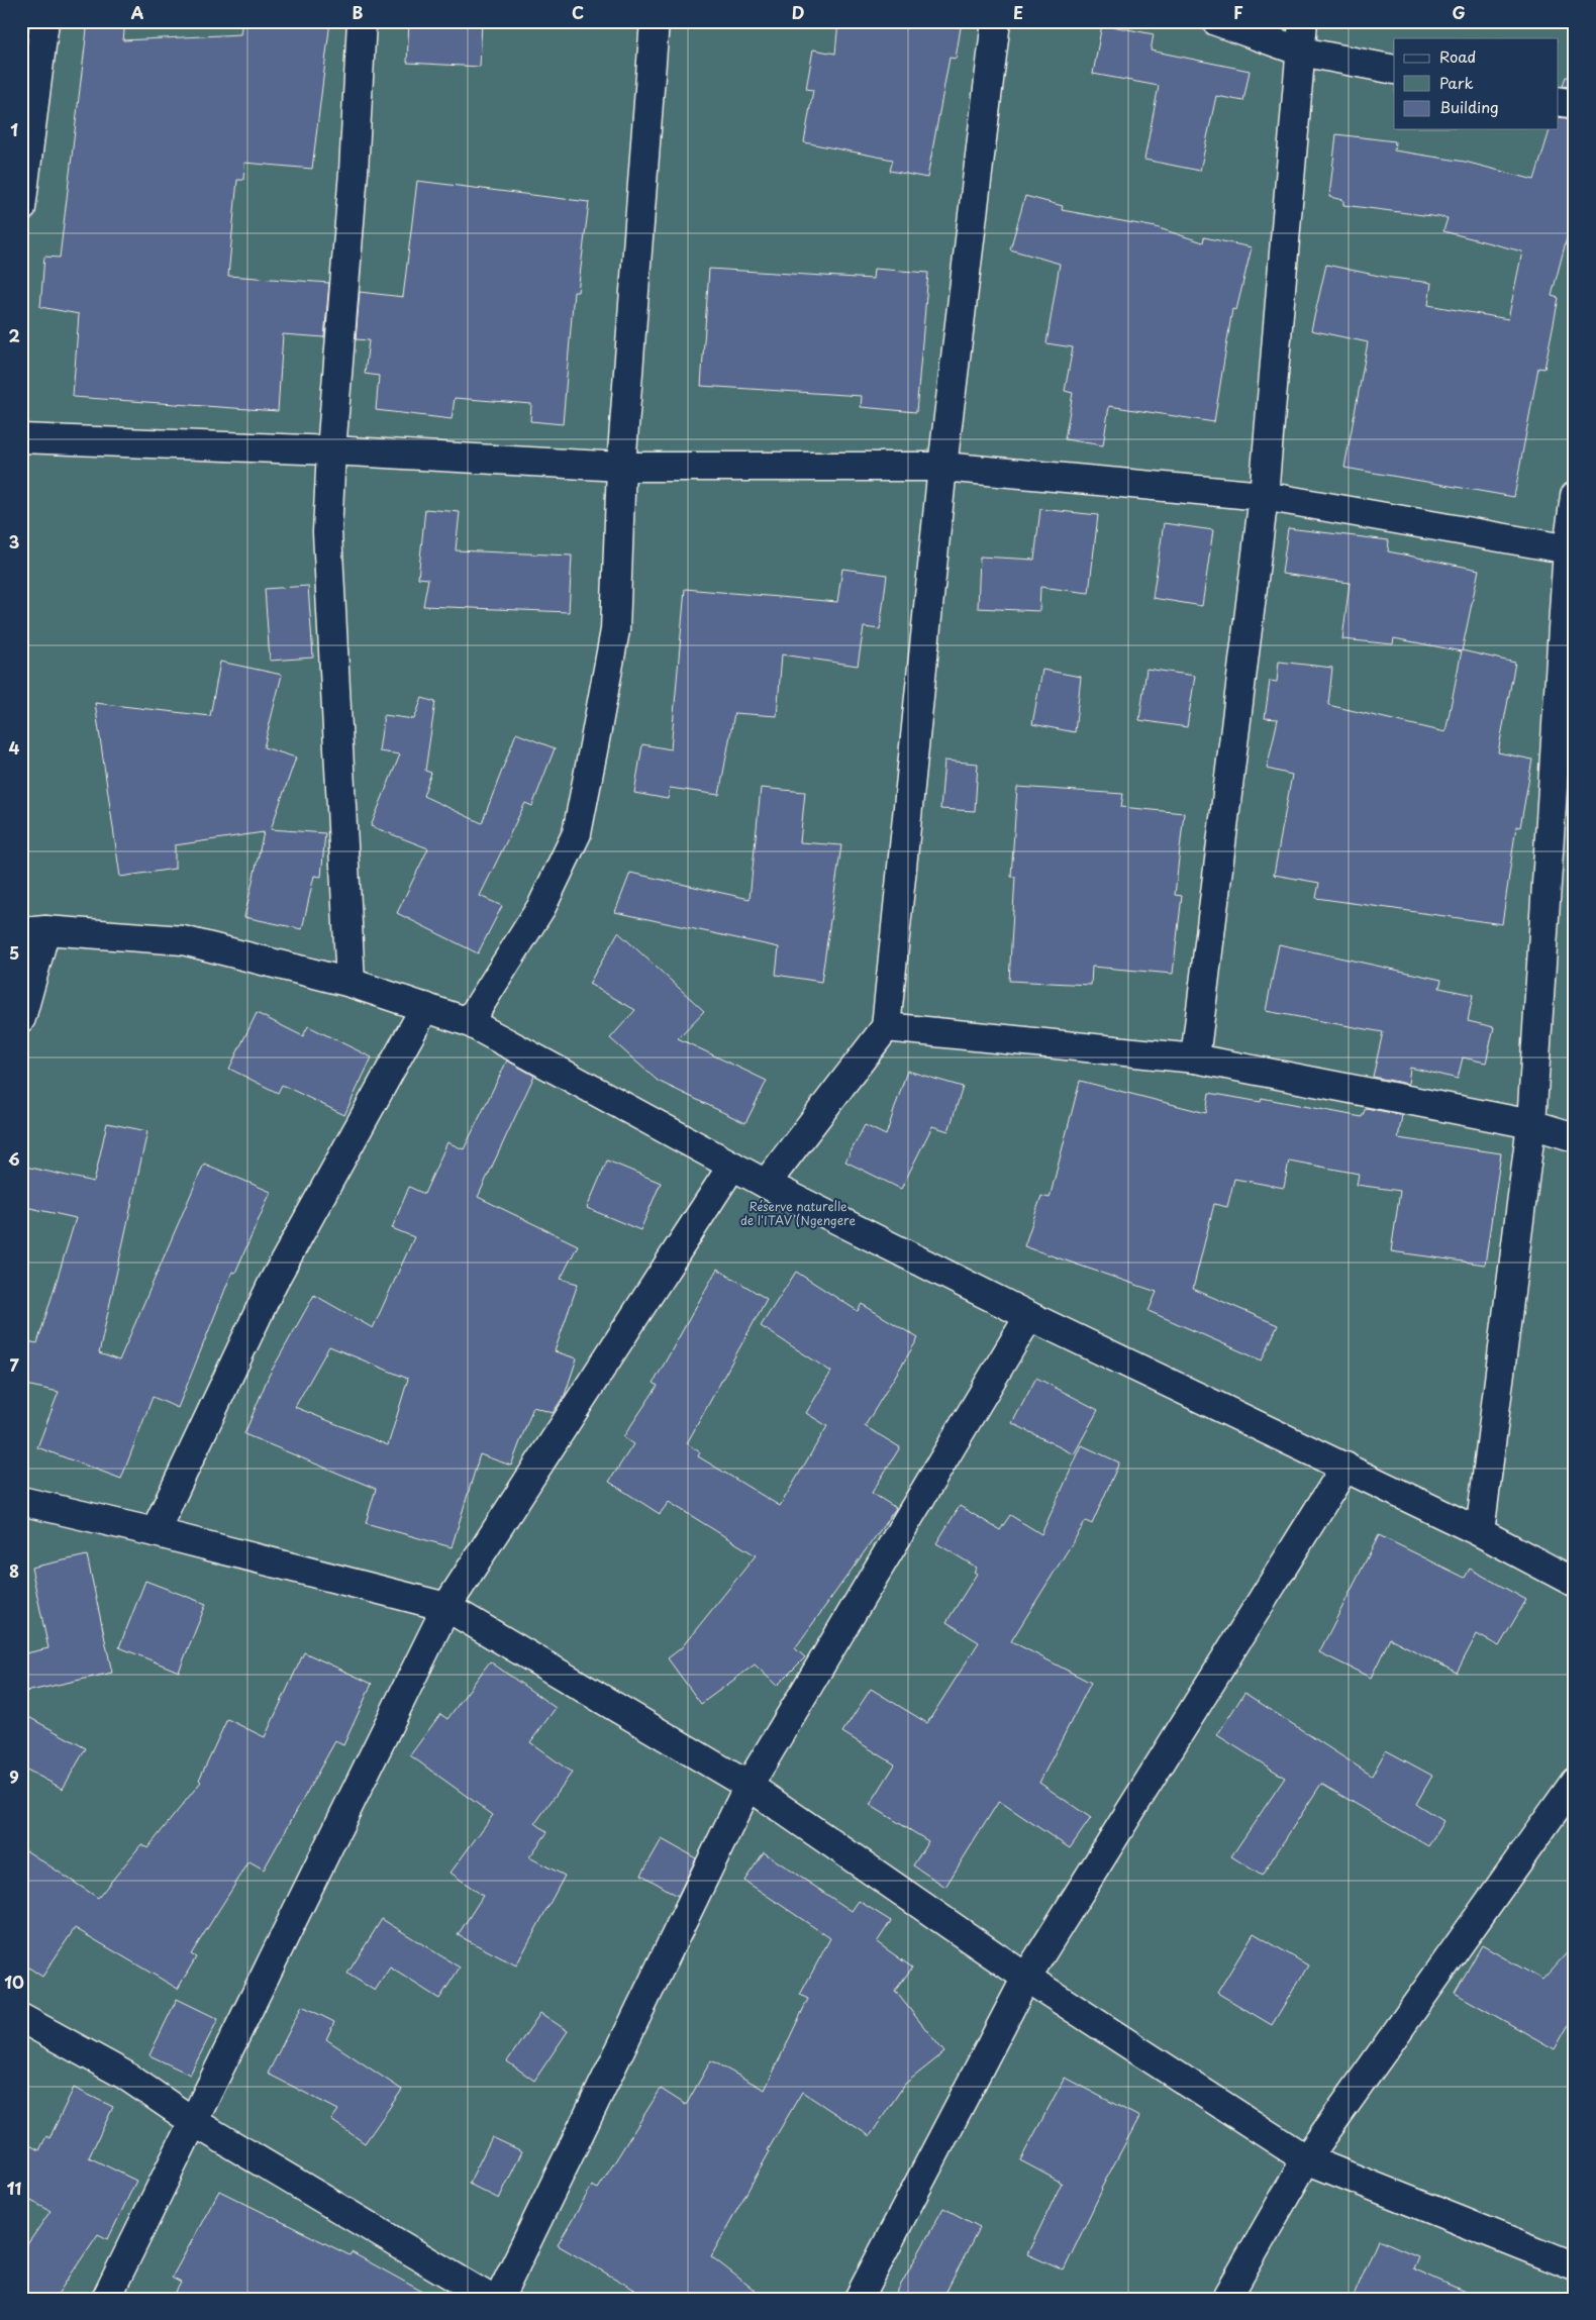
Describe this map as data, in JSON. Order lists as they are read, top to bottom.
{
  "parks": ["Réserve naturelle de l'ITAV (Ngengere"],
  "legend": ["Road", "Park", "Building"],
  "grid": {
    "columns": [
      "A",
      "B",
      "C",
      "D",
      "E",
      "F",
      "G"
    ],
    "rows": [
      "1",
      "2",
      "3",
      "4",
      "5",
      "6",
      "7",
      "8",
      "9",
      "10",
      "11"
    ]
  }
}
